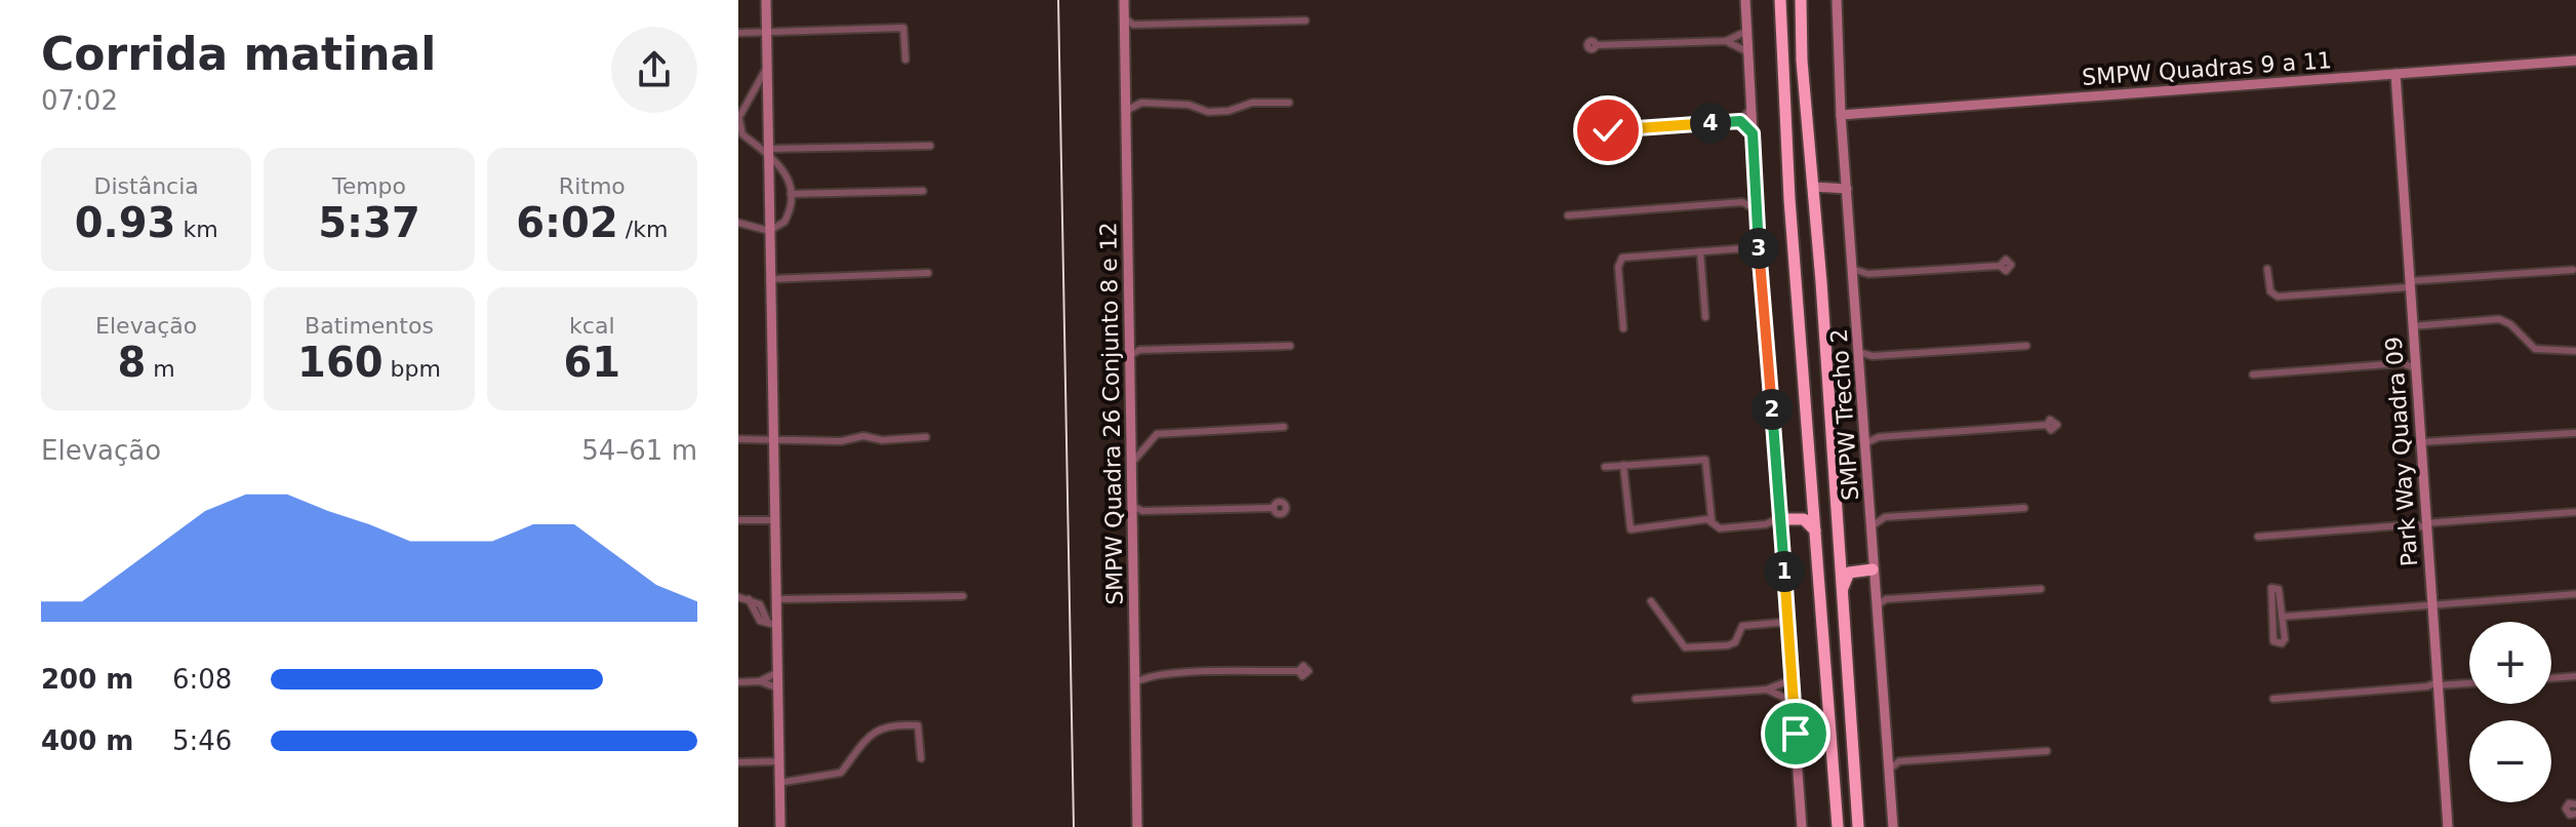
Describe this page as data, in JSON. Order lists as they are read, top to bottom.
{
  "streets": {
    "street": [
      "SMPW Quadras 9 a 11",
      "SMPW Quadra 26 Conjunto 8 e 12",
      "SMPW Trecho 2",
      "Park Way Quadra 09"
    ]
  },
  "crossings": [
    ["SMPW Quadras 9 a 11", "SMPW Trecho 2"],
    ["SMPW Quadras 9 a 11", "Park Way Quadra 09"]
  ],
  "page": {
    "heading": ["Corrida matinal", "07:02"],
    "pins": [
      "4",
      "3",
      "2",
      "1"
    ],
    "stats": [
      ["Distância", "0.93 km"],
      ["Tempo", "5:37"],
      ["Ritmo", "6:02 /km"],
      ["Elevação", "8 m"],
      ["Batimentos", "160 bpm"],
      ["kcal", "61"]
    ],
    "chart": ["Elevação", "54–61 m"],
    "map_buttons": ["+", "−"],
    "list": [
      {
        "name": "200 m",
        "note": "6:08"
      },
      {
        "name": "400 m",
        "note": "5:46"
      }
    ]
  }
}
